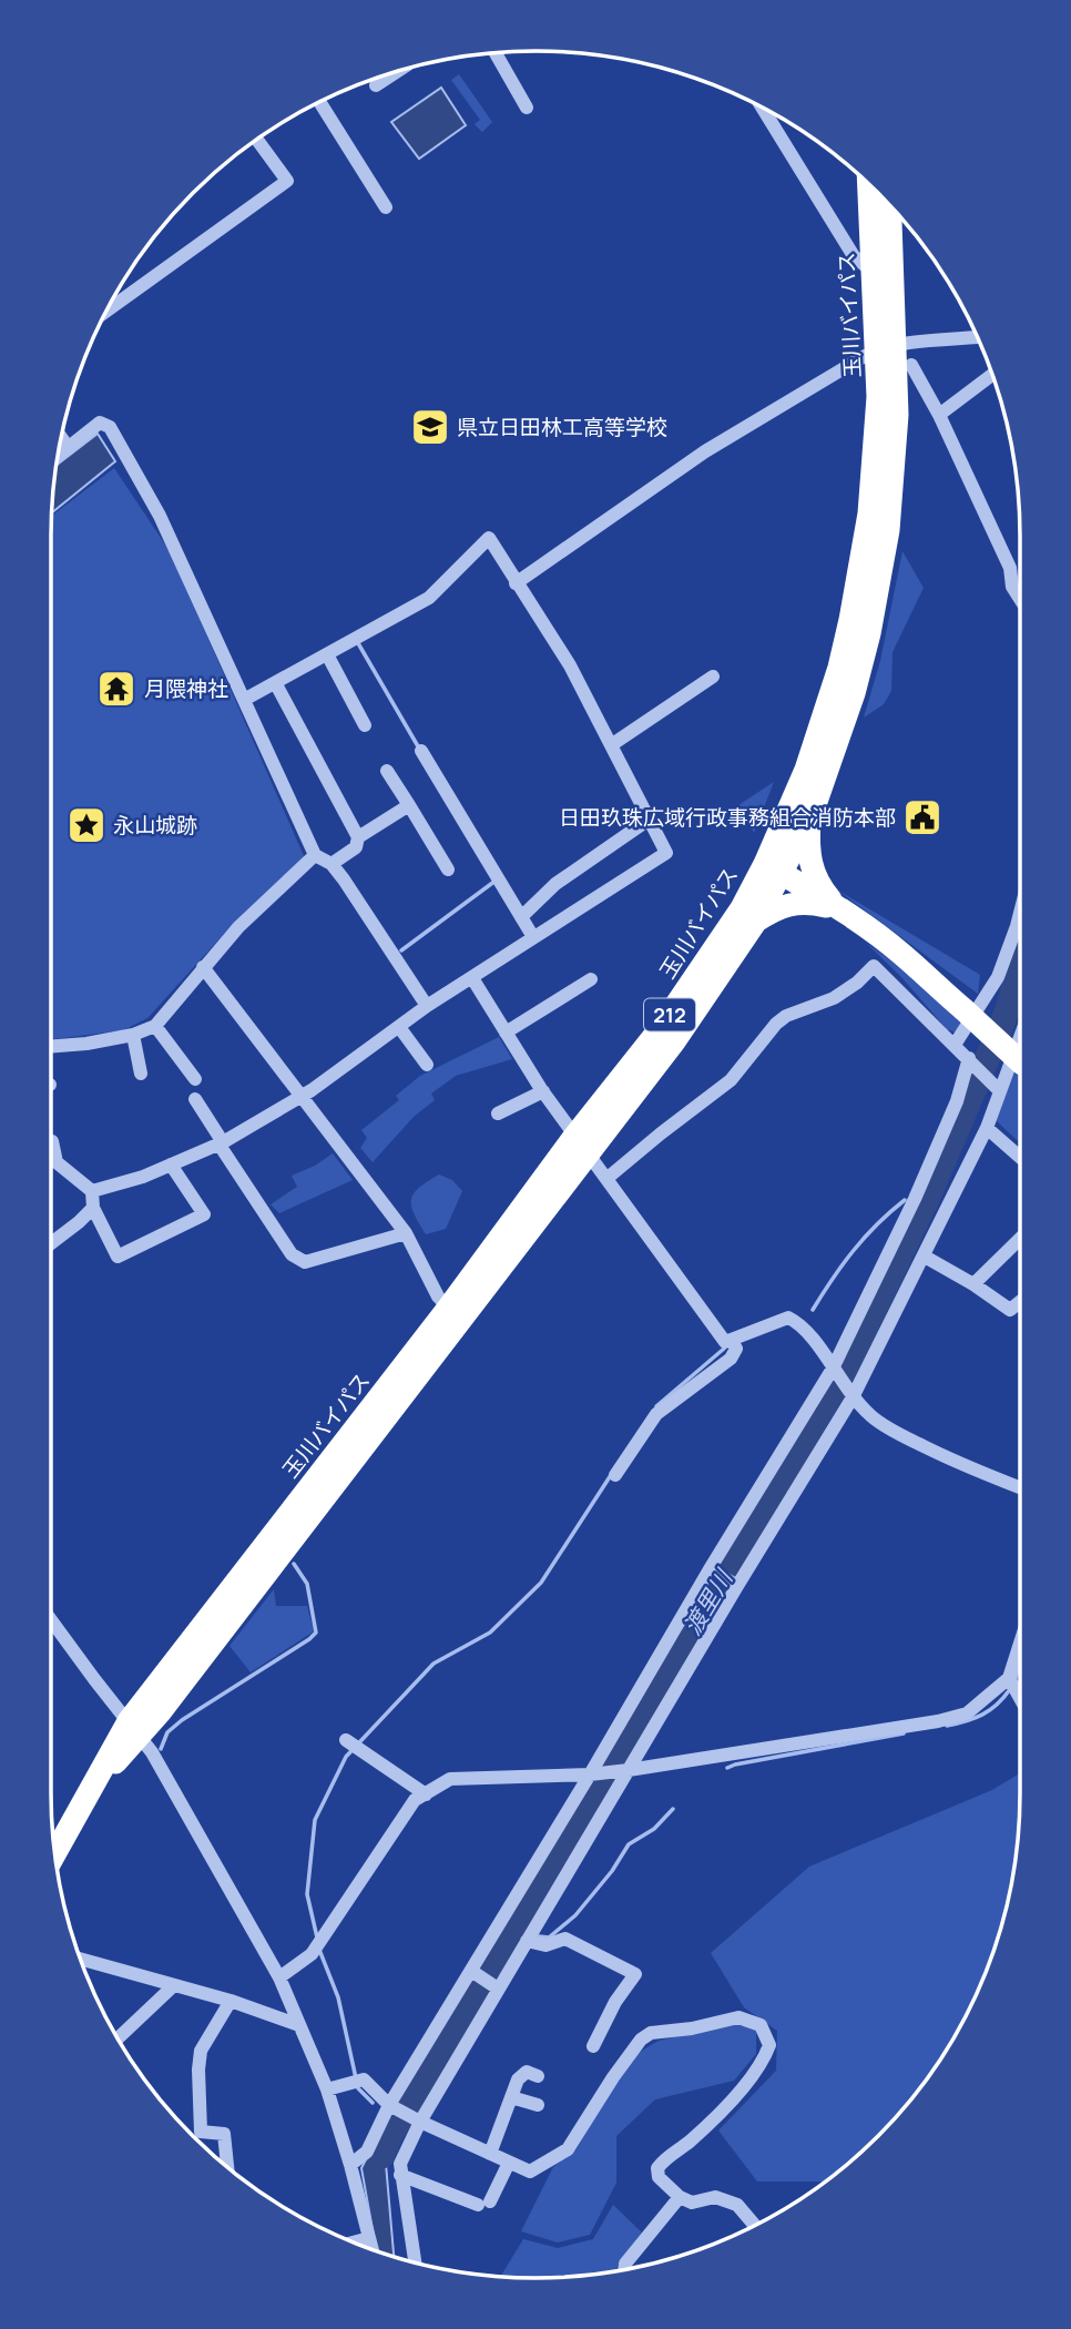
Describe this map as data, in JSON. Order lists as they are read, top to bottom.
{
  "streets": {
    "highway": ["玉川バイパス", "212"]
  },
  "crossings": [
    ["玉川バイパス", "212"]
  ],
  "water": ["渡里川"],
  "places": {
    "school or university": ["県立日田林工高等学校"],
    "temple": ["月隈神社"],
    "public building": ["日田玖珠広域行政事務組合消防本部"],
    "place": ["永山城跡"]
  }
}
